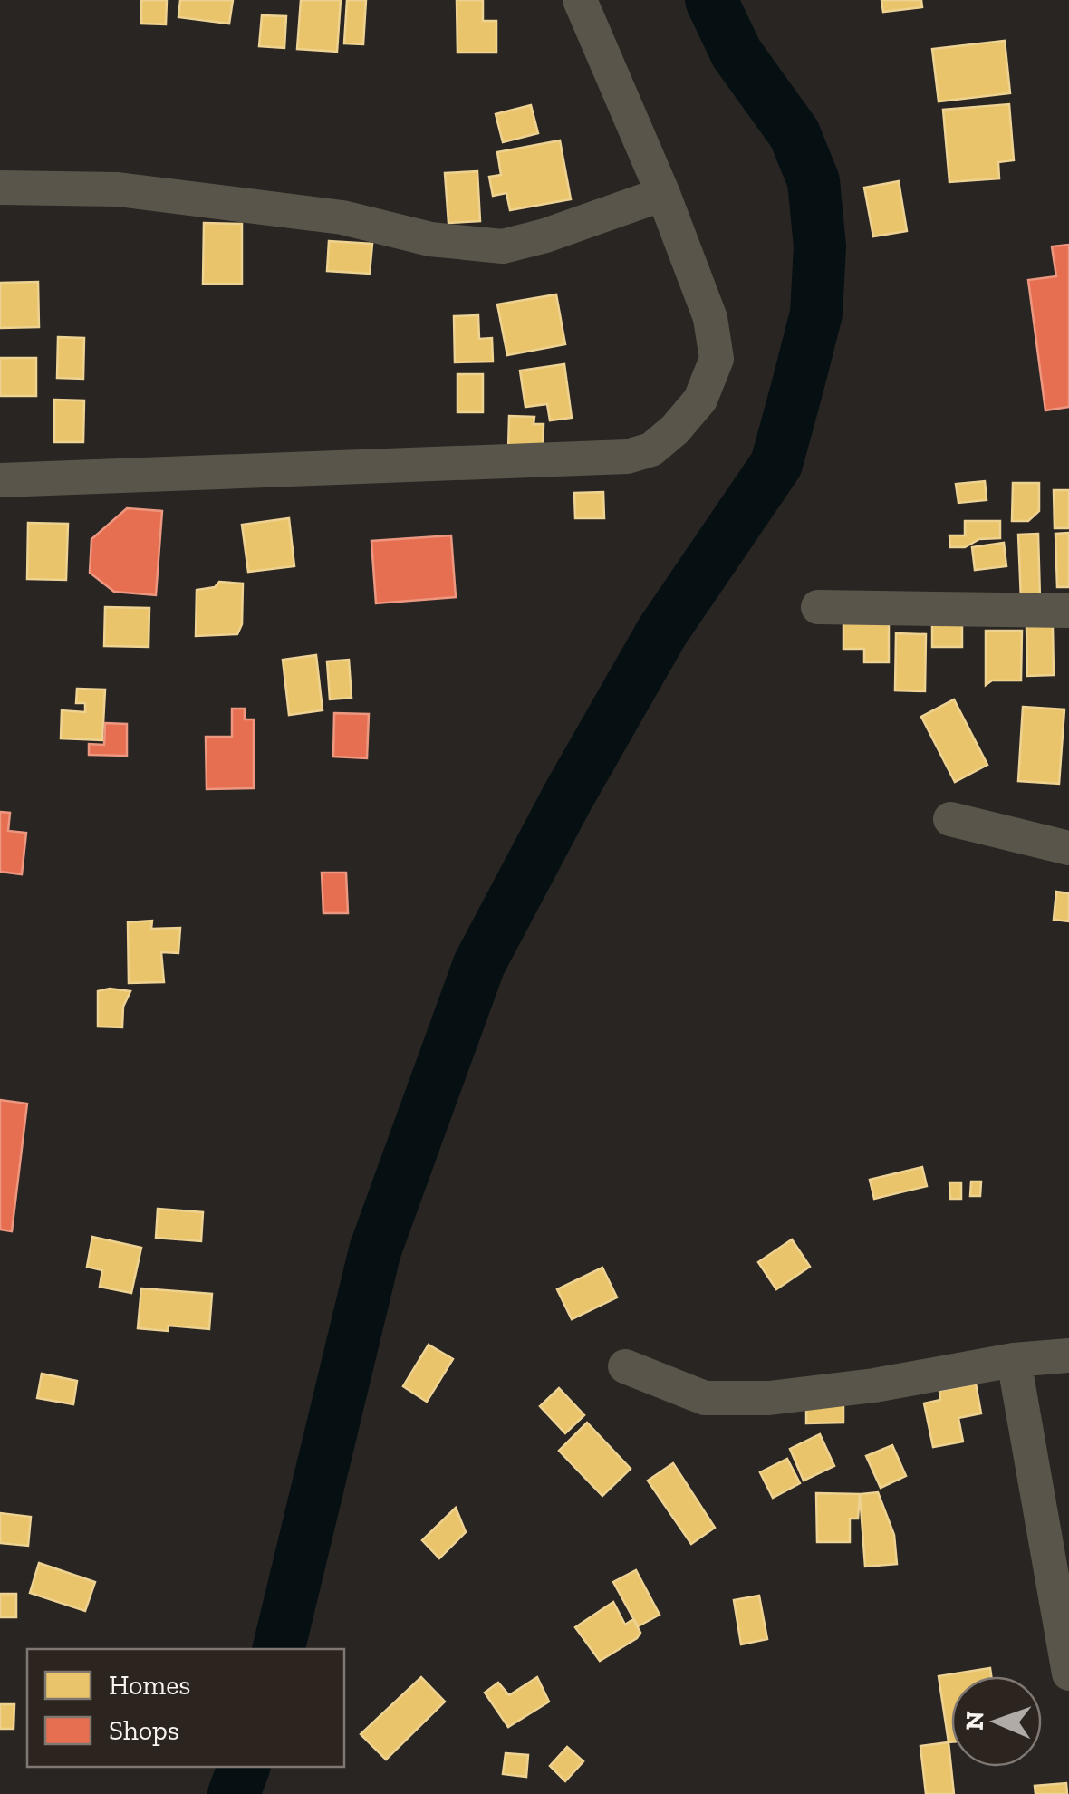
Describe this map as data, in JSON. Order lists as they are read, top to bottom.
{
  "legend": ["Homes", "Shops"],
  "north": "left"
}
